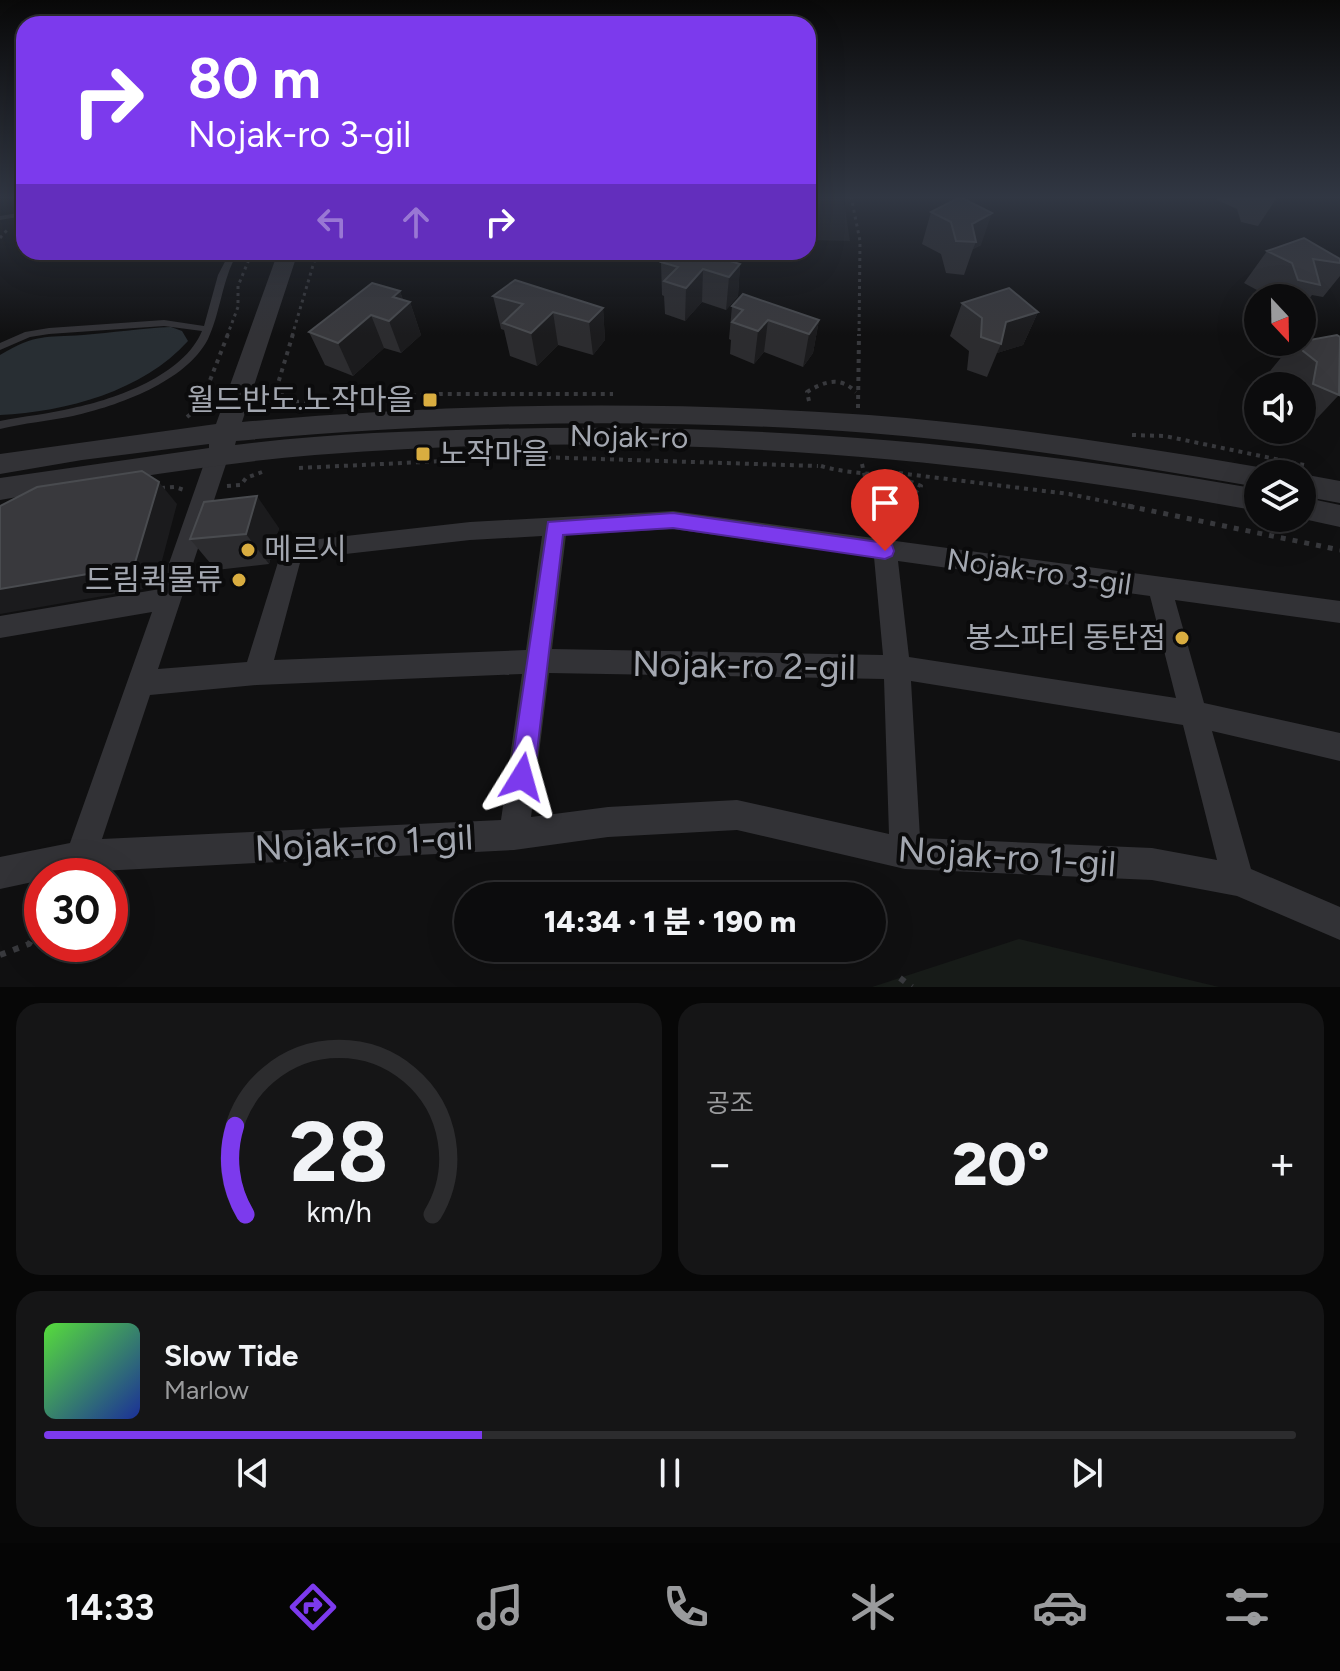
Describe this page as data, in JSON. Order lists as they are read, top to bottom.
{
  "streets": {
    "street": [
      "Nojak-ro",
      "Nojak-ro 3-gil",
      "Nojak-ro 2-gil",
      "Nojak-ro 1-gil"
    ]
  },
  "crossings": [
    ["Nojak-ro 3-gil", "Nojak-ro 2-gil"]
  ],
  "places": {
    "transit": ["월드반도.노작마을", "노작마을"],
    "other": ["메르시", "드림퀵물류", "봉스파티 동탄점"]
  },
  "north": "bottom",
  "page": {
    "turn": ["80 m", "Nojak-ro 3-gil"],
    "limit": "30",
    "trip": "14:34 · 1 분 · 190 m",
    "tile": "공조",
    "heat": ["−", "20°", "+"],
    "song": ["Slow Tide", "Marlow"],
    "tabs": "14:33",
    "gauge": ["28", "km/h"]
  }
}
